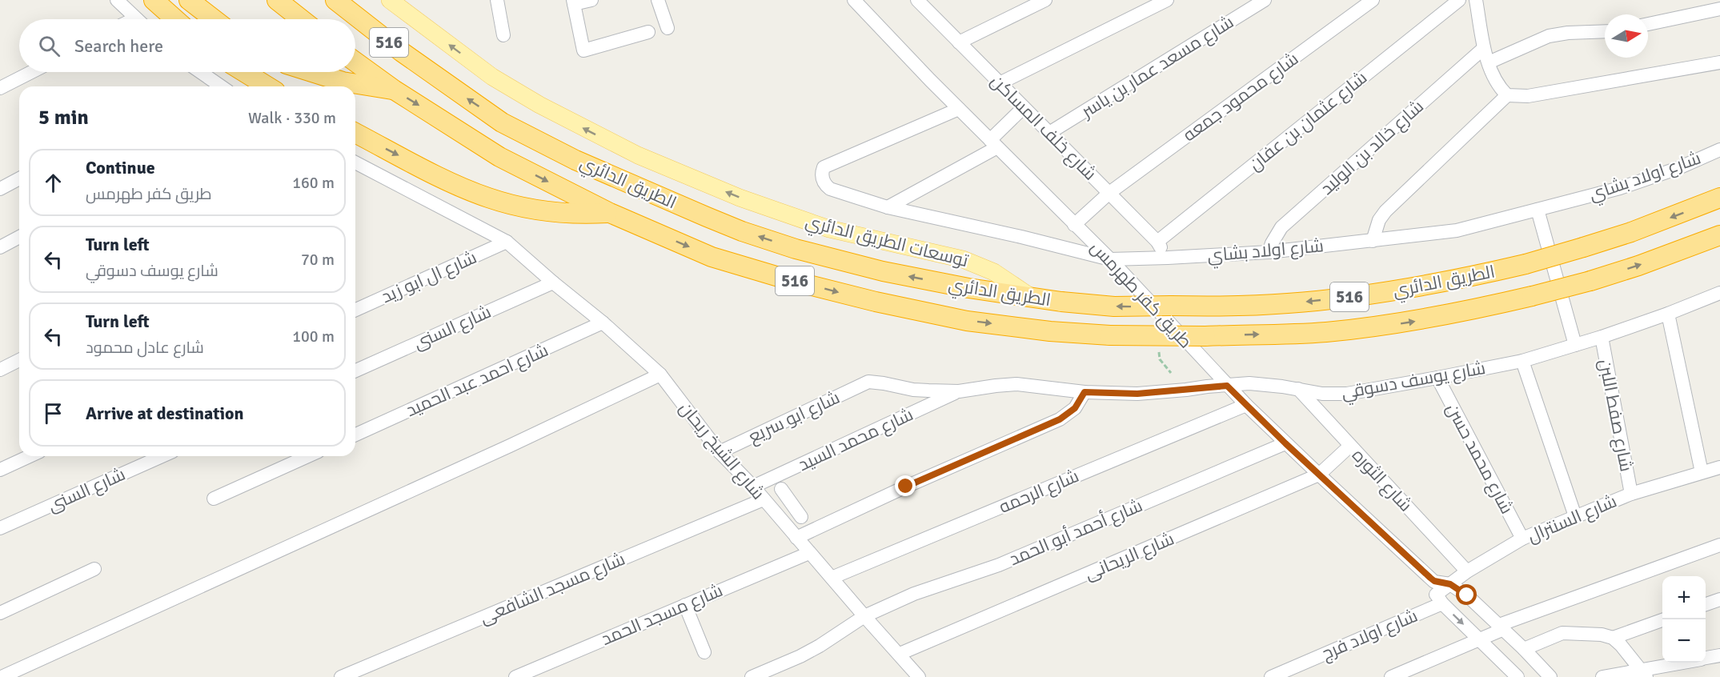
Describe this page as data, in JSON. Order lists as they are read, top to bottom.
{
  "streets": {
    "highway": ["516", "الطريق الدائري"],
    "main road": ["توسعات الطريق الدائري"],
    "street": [
      "شارع مسعد عمار بن ياسر",
      "شارع محمود جمعه",
      "شارع عثمان بن عفان",
      "شارع خلف المساكن",
      "شارع خالد بن الوليد",
      "شارع اولاد بشاي",
      "شارع ال ابو زيد",
      "طريق كفر طهرمس",
      "شارع السنى",
      "شارع احمد عبد الحميد",
      "شارع يوسف دسوقي",
      "شارع صفط اللبن",
      "شارع ابو سريع",
      "شارع محمد السيد",
      "شارع الشيخ ريحان",
      "شارع محمد حسن",
      "شارع الثوره",
      "شارع الرحمه",
      "شارع السنترال",
      "شارع أحمد أبو الحمد",
      "شارع الريحانى",
      "شارع مسجد الشافعى",
      "شارع مسجد الحمد",
      "شارع اولاد فرج"
    ]
  },
  "crossings": [
    ["شارع مسعد عمار بن ياسر", "شارع خلف المساكن"],
    ["شارع محمود جمعه", "شارع خلف المساكن"],
    ["شارع محمود جمعه", "طريق كفر طهرمس"],
    ["شارع عثمان بن عفان", "شارع خلف المساكن"],
    ["شارع خلف المساكن", "شارع اولاد بشاي"],
    ["شارع خالد بن الوليد", "شارع اولاد بشاي"],
    ["شارع اولاد بشاي", "طريق كفر طهرمس"],
    ["الطريق الدائري", "توسعات الطريق الدائري"],
    ["شارع ال ابو زيد", "شارع الشيخ ريحان"],
    ["طريق كفر طهرمس", "شارع يوسف دسوقي"],
    ["طريق كفر طهرمس", "شارع الرحمه"],
    ["طريق كفر طهرمس", "شارع أحمد أبو الحمد"],
    ["طريق كفر طهرمس", "شارع الريحانى"],
    ["طريق كفر طهرمس", "شارع اولاد فرج"],
    ["شارع السنى", "شارع الشيخ ريحان"],
    ["شارع احمد عبد الحميد", "شارع الشيخ ريحان"],
    ["شارع يوسف دسوقي", "شارع صفط اللبن"],
    ["شارع يوسف دسوقي", "شارع ابو سريع"],
    ["شارع يوسف دسوقي", "شارع محمد السيد"],
    ["شارع يوسف دسوقي", "شارع محمد حسن"],
    ["شارع يوسف دسوقي", "شارع الثوره"],
    ["شارع صفط اللبن", "شارع السنترال"],
    ["شارع ابو سريع", "شارع الشيخ ريحان"],
    ["شارع محمد السيد", "شارع الشيخ ريحان"],
    ["شارع الشيخ ريحان", "شارع الرحمه"],
    ["شارع الشيخ ريحان", "شارع أحمد أبو الحمد"],
    ["شارع الشيخ ريحان", "شارع الريحانى"],
    ["شارع الشيخ ريحان", "شارع مسجد الشافعى"],
    ["شارع الشيخ ريحان", "شارع مسجد الحمد"],
    ["شارع محمد حسن", "شارع السنترال"],
    ["شارع الثوره", "شارع السنترال"],
    ["شارع الثوره", "شارع الريحانى"]
  ],
  "one_way": ["توسعات الطريق الدائري"],
  "north": "right",
  "page": {
    "search": "Search here",
    "heading": ["5 min", "Walk · 330 m"],
    "list": [
      ["Continue", "طريق كفر طهرمس", "160 m"],
      ["Turn left", "شارع يوسف دسوقي", "70 m"],
      ["Turn left", "شارع عادل محمود", "100 m"],
      "Arrive at destination"
    ],
    "map_buttons": ["+", "−"]
  }
}
